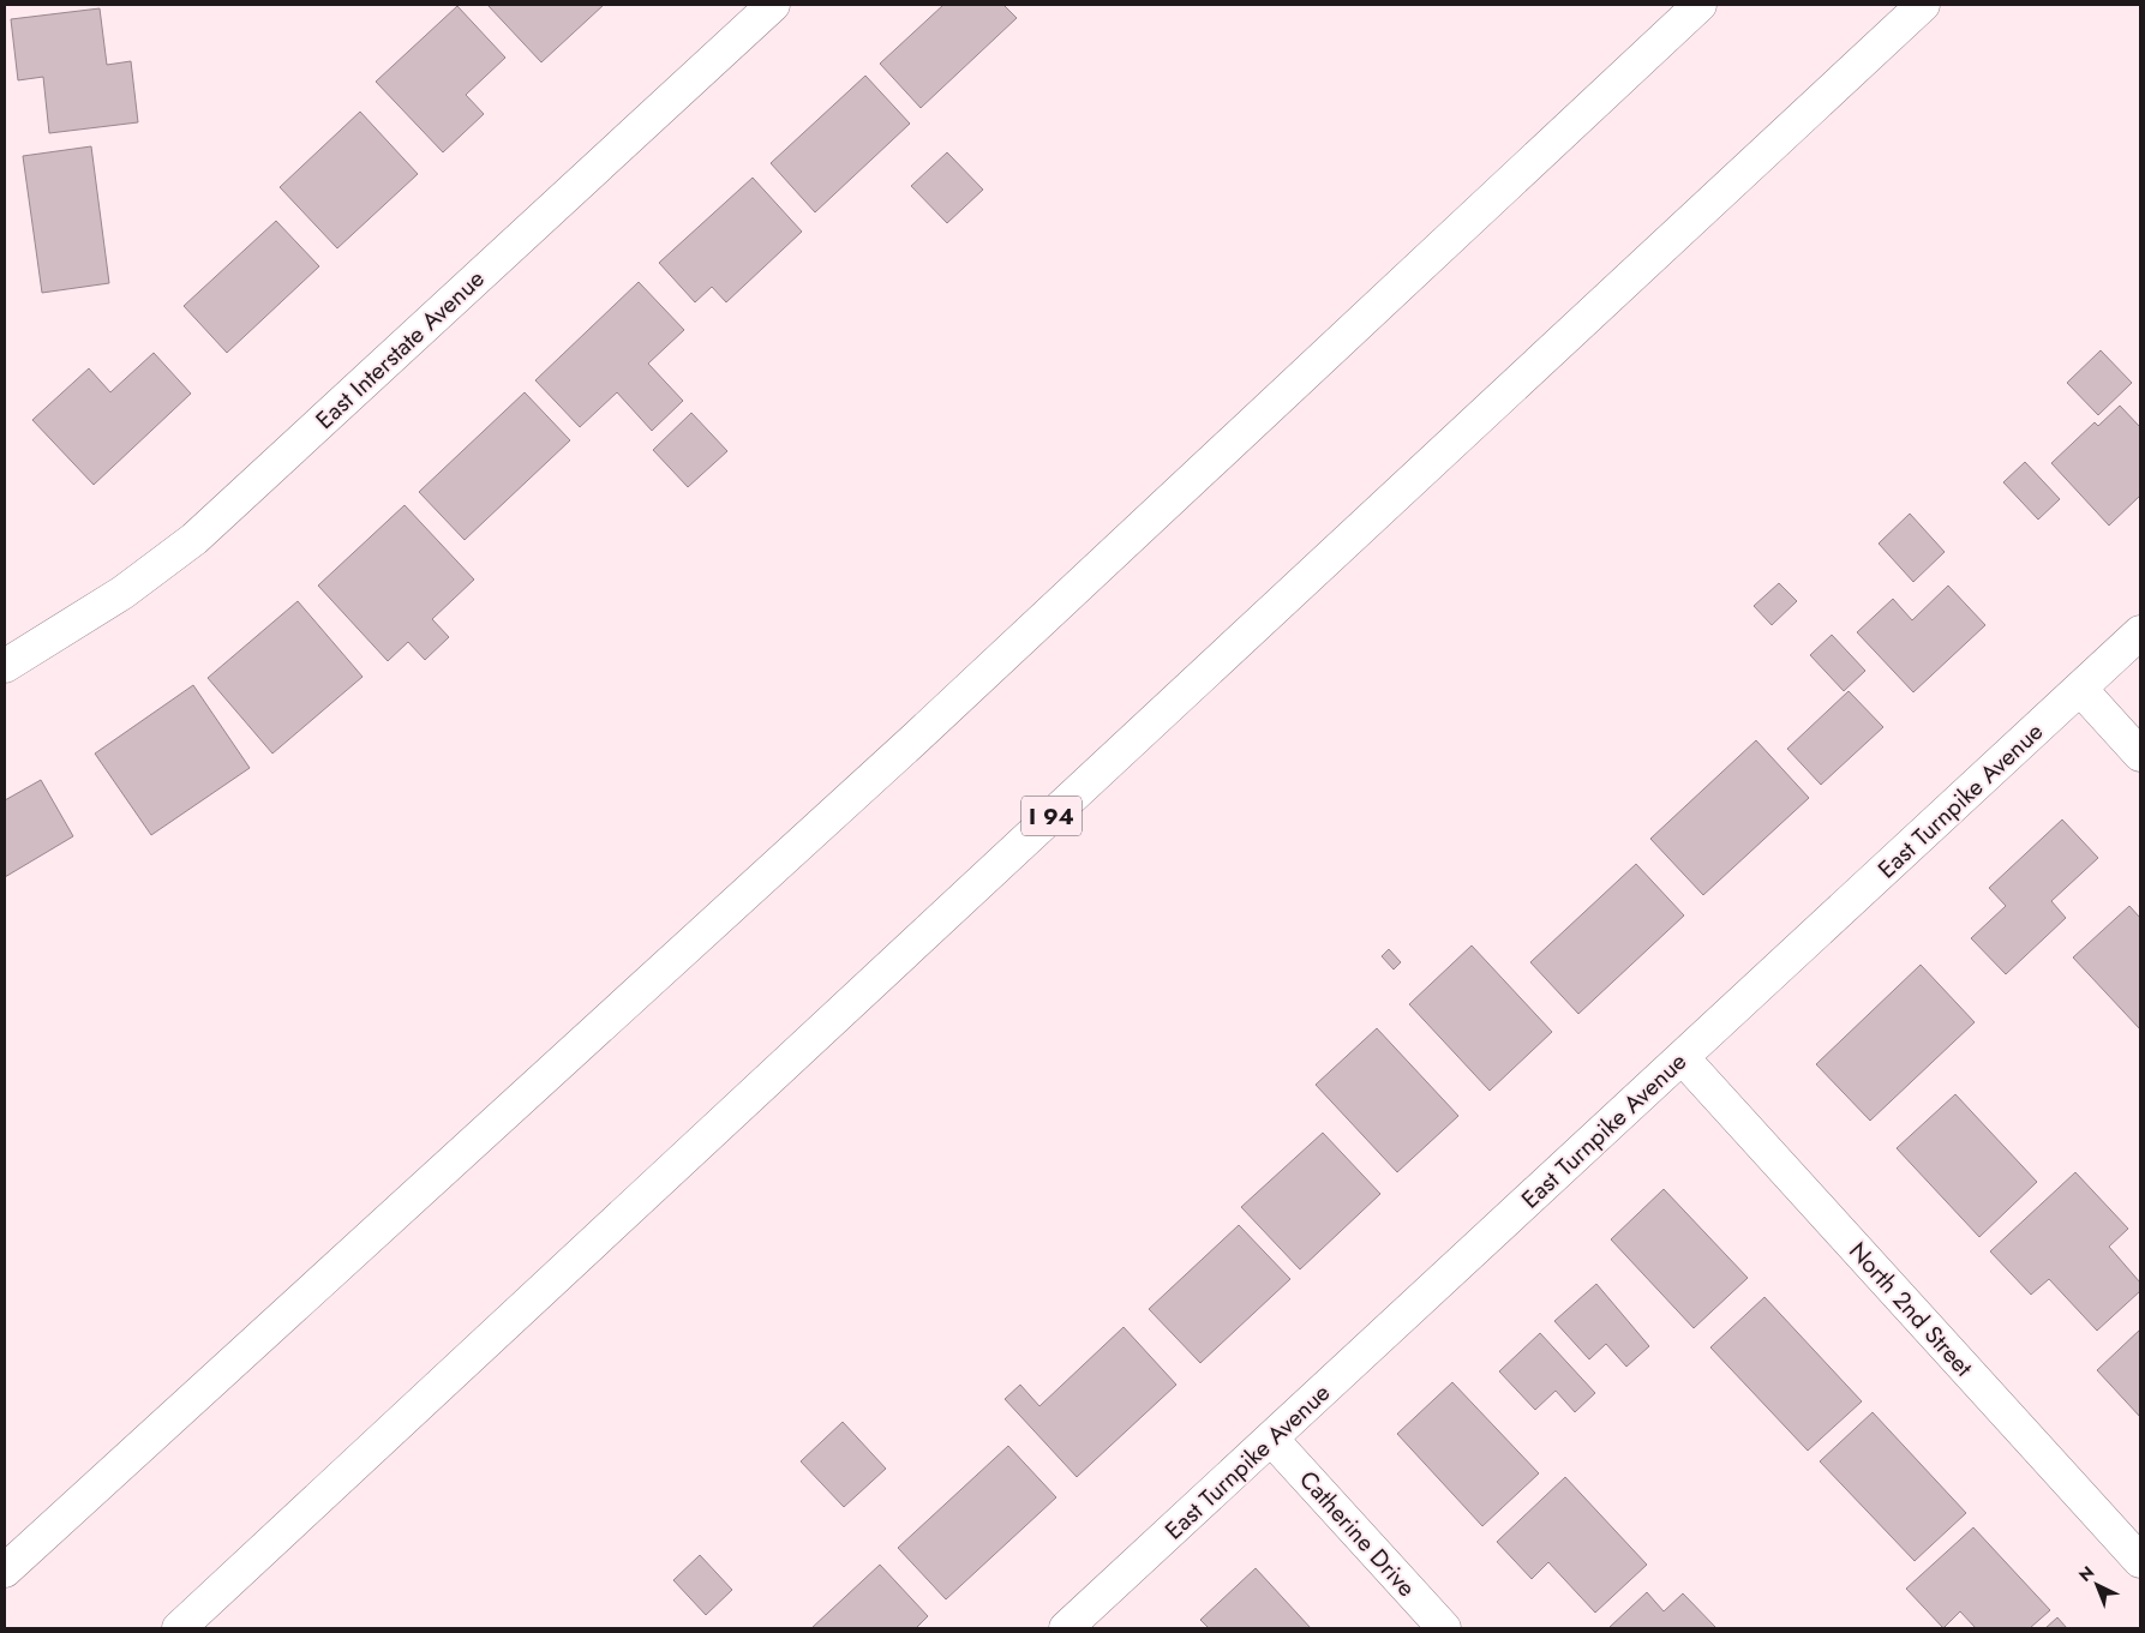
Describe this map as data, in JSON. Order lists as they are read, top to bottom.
{
  "streets": {
    "main road": [
      "East Interstate Avenue",
      "East Turnpike Avenue",
      "I 94",
      "North 2nd Street",
      "Catherine Drive"
    ]
  },
  "crossings": [
    ["East Turnpike Avenue", "North 2nd Street"],
    ["East Turnpike Avenue", "Catherine Drive"]
  ],
  "north": "top left"
}
